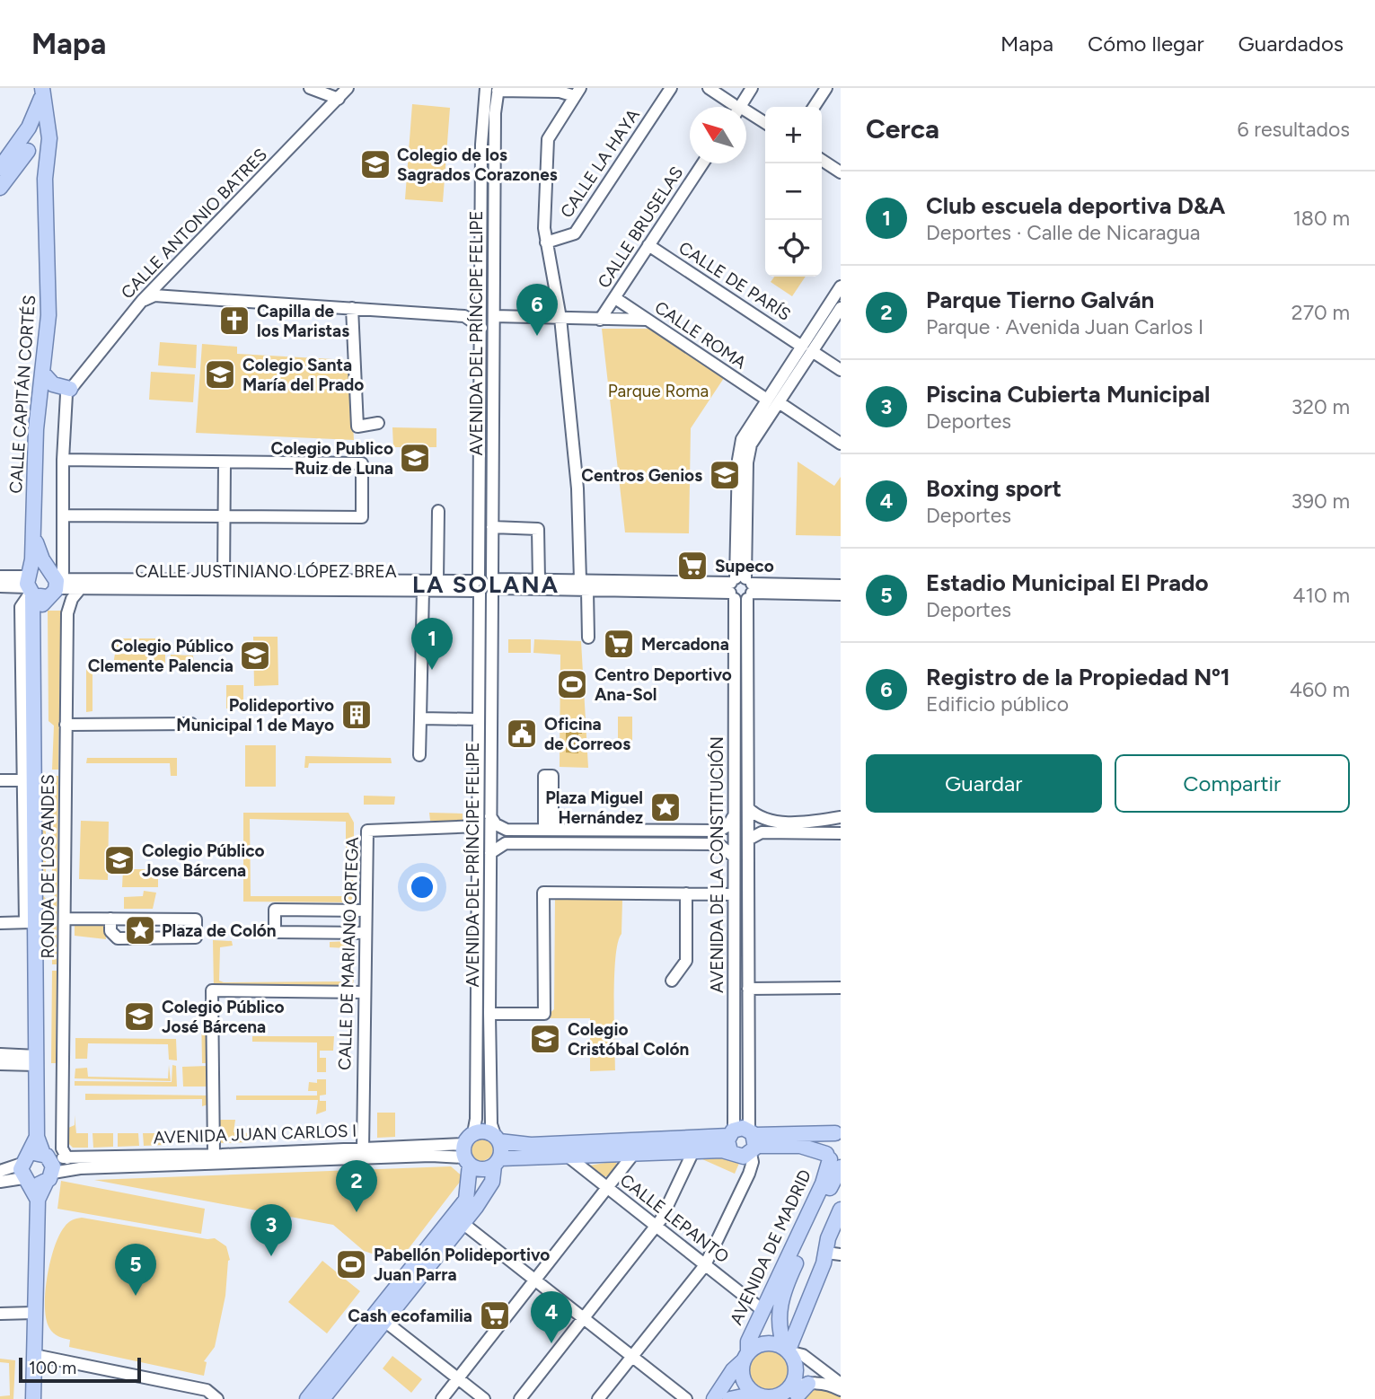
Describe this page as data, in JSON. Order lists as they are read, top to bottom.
{
  "streets": {
    "main road": ["CALLE CAPITÁN CORTÉS", "AVENIDA DE MADRID"],
    "street": [
      "CALLE LA HAYA",
      "CALLE ANTONIO BATRES",
      "CALLE BRUSELAS",
      "CALLE DE PARÍS",
      "AVENIDA DEL PRÍNCIPE FELIPE",
      "CALLE ROMA",
      "CALLE JUSTINIANO LÓPEZ BREA",
      "AVENIDA DE LA CONSTITUCIÓN",
      "RONDA DE LOS ANDES",
      "CALLE DE MARIANO ORTEGA",
      "AVENIDA JUAN CARLOS I",
      "CALLE LEPANTO"
    ]
  },
  "crossings": [
    ["CALLE BRUSELAS", "CALLE DE PARÍS"],
    ["CALLE BRUSELAS", "CALLE ROMA"],
    ["CALLE DE PARÍS", "AVENIDA DE LA CONSTITUCIÓN"],
    ["AVENIDA DEL PRÍNCIPE FELIPE", "CALLE JUSTINIANO LÓPEZ BREA"],
    ["AVENIDA DEL PRÍNCIPE FELIPE", "CALLE DE MARIANO ORTEGA"],
    ["AVENIDA DEL PRÍNCIPE FELIPE", "AVENIDA JUAN CARLOS I"],
    ["CALLE ROMA", "AVENIDA DE LA CONSTITUCIÓN"],
    ["CALLE CAPITÁN CORTÉS", "CALLE JUSTINIANO LÓPEZ BREA"],
    ["CALLE JUSTINIANO LÓPEZ BREA", "RONDA DE LOS ANDES"],
    ["RONDA DE LOS ANDES", "AVENIDA JUAN CARLOS I"],
    ["CALLE DE MARIANO ORTEGA", "AVENIDA JUAN CARLOS I"],
    ["CALLE LEPANTO", "AVENIDA DE MADRID"]
  ],
  "districts": ["LA SOLANA"],
  "parks": ["Parque Roma"],
  "places": {
    "school or university": [
      "Colegio de los Sagrados Corazones",
      "Colegio Santa María del Prado",
      "Colegio Publico Ruiz de Luna",
      "Centros Genios",
      "Colegio Público Clemente Palencia",
      "Colegio Público Jose Bárcena",
      "Colegio Público José Bárcena",
      "Colegio Cristóbal Colón"
    ],
    "church": ["Capilla de los Maristas"],
    "supermarket": ["Supeco", "Mercadona", "Cash ecofamilia"],
    "sports": ["Centro Deportivo Ana-Sol", "Pabellón Polideportivo Juan Parra"],
    "building": ["Polideportivo Municipal 1 de Mayo"],
    "public building": ["Oficina de Correos"],
    "place": ["Plaza Miguel Hernández", "Plaza de Colón"]
  },
  "scale_bar": "100 m",
  "north": "top left",
  "page": {
    "header": "Mapa",
    "nav": ["Mapa", "Cómo llegar", "Guardados"],
    "heading": ["Cerca", "6 resultados"],
    "map_buttons": ["+", "−"],
    "list": [
      {
        "mark": "1",
        "name": "Club escuela deportiva D&A",
        "note": "Deportes · Calle de Nicaragua",
        "value": "180 m"
      },
      {
        "mark": "2",
        "name": "Parque Tierno Galván",
        "note": "Parque · Avenida Juan Carlos I",
        "value": "270 m"
      },
      {
        "mark": "3",
        "name": "Piscina Cubierta Municipal",
        "note": "Deportes",
        "value": "320 m"
      },
      {
        "mark": "4",
        "name": "Boxing sport",
        "note": "Deportes",
        "value": "390 m"
      },
      {
        "mark": "5",
        "name": "Estadio Municipal El Prado",
        "note": "Deportes",
        "value": "410 m"
      },
      {
        "mark": "6",
        "name": "Registro de la Propiedad Nº1",
        "note": "Edificio público",
        "value": "460 m"
      }
    ],
    "pins": [
      "6",
      "1",
      "2",
      "3",
      "5",
      "4"
    ],
    "buttons": ["Guardar", "Compartir"],
    "scale": "100 m"
  }
}
